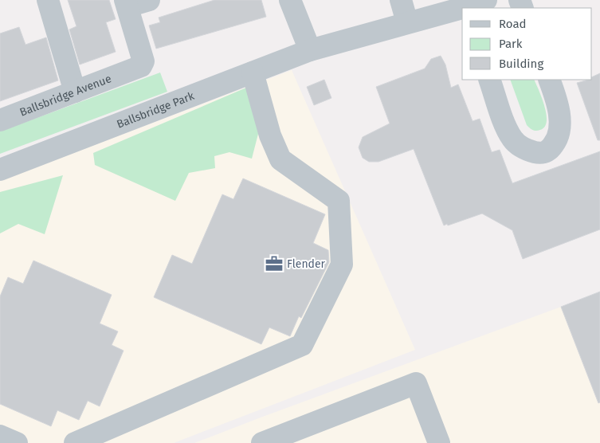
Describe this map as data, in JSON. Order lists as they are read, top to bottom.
{
  "streets": {
    "street": ["Ballsbridge Avenue", "Ballsbridge Park"]
  },
  "places": {
    "office": ["Flender"]
  },
  "legend": ["Road", "Park", "Building"]
}
